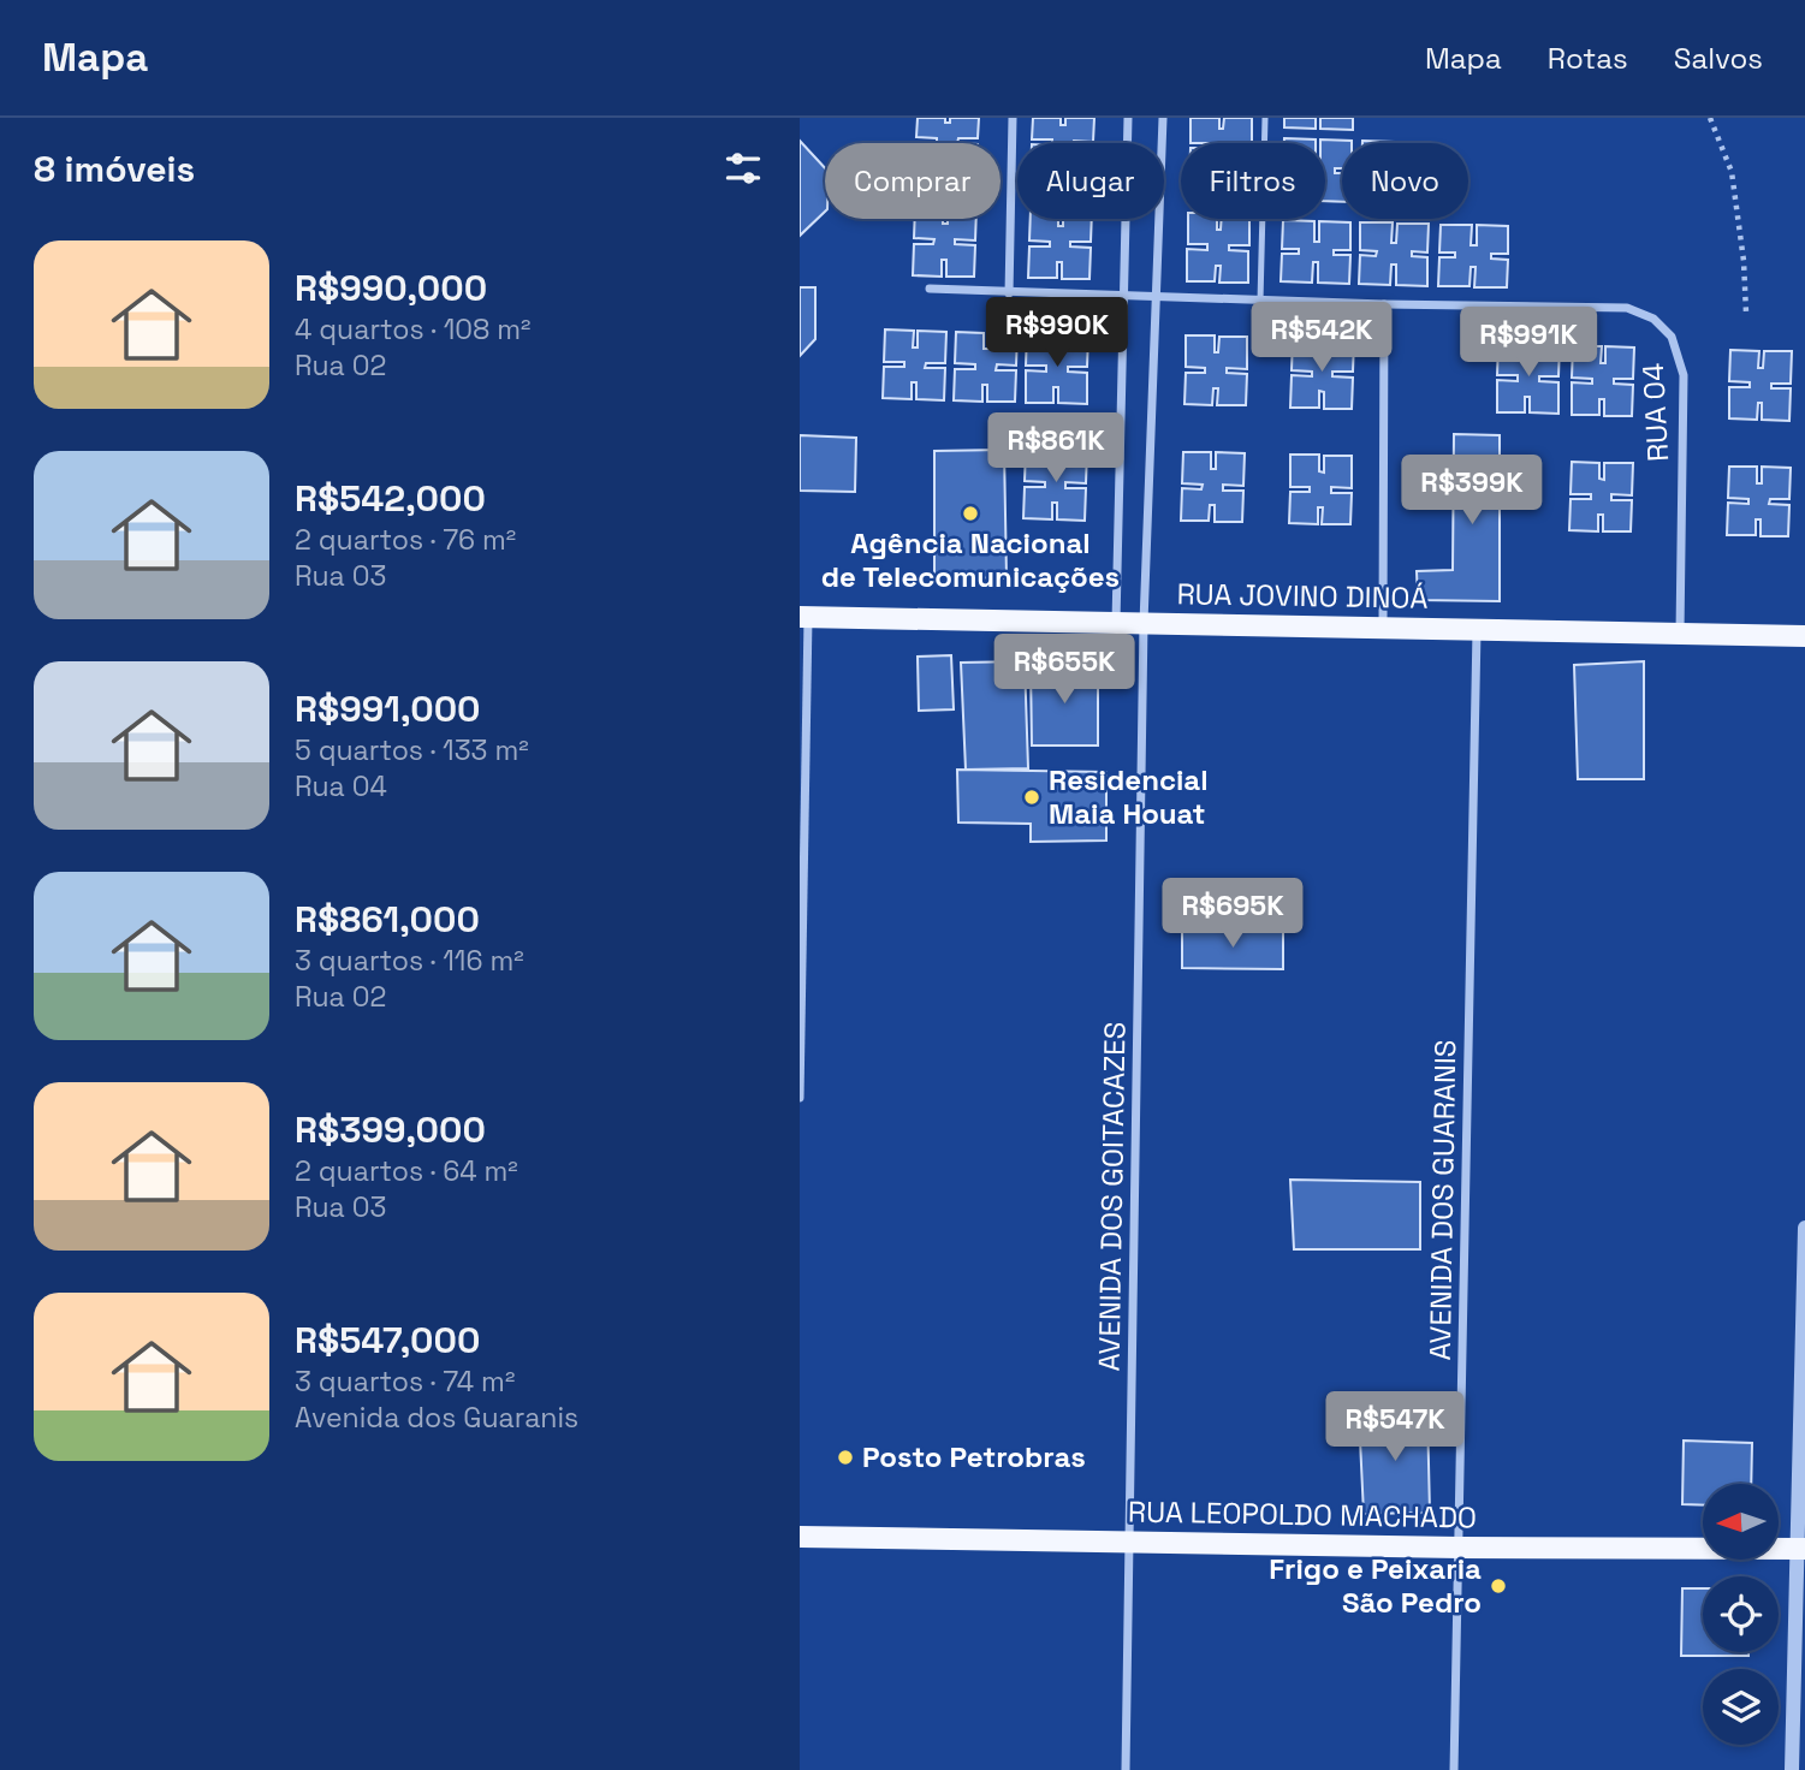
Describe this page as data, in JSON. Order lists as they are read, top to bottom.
{
  "streets": {
    "main road": ["RUA JOVINO DINOÁ", "RUA LEOPOLDO MACHADO"],
    "street": ["RUA 04", "AVENIDA DOS GOITACAZES", "AVENIDA DOS GUARANIS"]
  },
  "crossings": [
    ["RUA 04", "RUA JOVINO DINOÁ"],
    ["RUA 04", "AVENIDA DOS GOITACAZES"],
    ["RUA JOVINO DINOÁ", "AVENIDA DOS GOITACAZES"],
    ["RUA JOVINO DINOÁ", "AVENIDA DOS GUARANIS"],
    ["AVENIDA DOS GOITACAZES", "RUA LEOPOLDO MACHADO"],
    ["AVENIDA DOS GUARANIS", "RUA LEOPOLDO MACHADO"]
  ],
  "places": [
    "Agência Nacional de Telecomunicações",
    "Residencial Maia Houat",
    "Posto Petrobras",
    "Frigo e Peixaria São Pedro"
  ],
  "north": "left",
  "page": {
    "header": "Mapa",
    "nav": ["Mapa", "Rotas", "Salvos"],
    "heading": "8 imóveis",
    "chip": [
      "Comprar",
      "Alugar",
      "Filtros",
      "Novo"
    ],
    "list": [
      {
        "name": "R$990,000",
        "note": "4 quartos · 108 m² · Rua 02"
      },
      {
        "name": "R$542,000",
        "note": "2 quartos · 76 m² · Rua 03"
      },
      {
        "name": "R$991,000",
        "note": "5 quartos · 133 m² · Rua 04"
      },
      {
        "name": "R$861,000",
        "note": "3 quartos · 116 m² · Rua 02"
      },
      {
        "name": "R$399,000",
        "note": "2 quartos · 64 m² · Rua 03"
      },
      {
        "name": "R$547,000",
        "note": "3 quartos · 74 m² · Avenida dos Guaranis"
      }
    ],
    "price": [
      "R$990K",
      "R$542K",
      "R$991K",
      "R$861K",
      "R$399K",
      "R$655K",
      "R$695K",
      "R$547K"
    ]
  }
}
